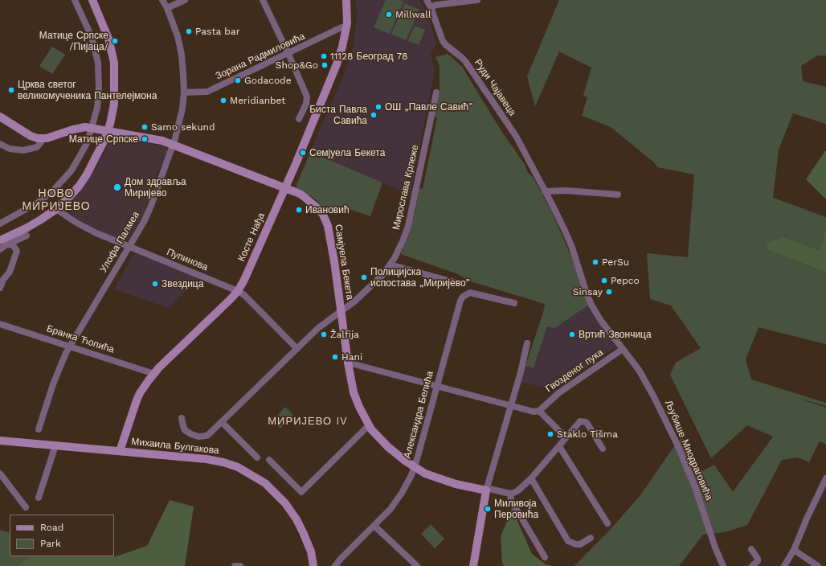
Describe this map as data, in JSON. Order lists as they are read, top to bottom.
{
  "streets": {
    "street": [
      "Зорана Радмиловића",
      "Руди Чајавеца",
      "Мирослава Крлеже",
      "Косте Нађа",
      "Улофа Палмеа",
      "Пупинова",
      "Самјуела Бекета",
      "Бранка Ћопића",
      "Гвозденог пука",
      "Александра Белића",
      "Михаила Булгакова",
      "Љубише Миодраговића"
    ]
  },
  "crossings": [
    ["Зорана Радмиловића", "Улофа Палмеа"],
    ["Руди Чајавеца", "Гвозденог пука"],
    ["Руди Чајавеца", "Љубише Миодраговића"],
    ["Мирослава Крлеже", "Пупинова"],
    ["Мирослава Крлеже", "Самјуела Бекета"],
    ["Косте Нађа", "Пупинова"],
    ["Косте Нађа", "Самјуела Бекета"],
    ["Косте Нађа", "Бранка Ћопића"],
    ["Косте Нађа", "Михаила Булгакова"],
    ["Улофа Палмеа", "Пупинова"],
    ["Улофа Палмеа", "Самјуела Бекета"],
    ["Улофа Палмеа", "Бранка Ћопића"],
    ["Самјуела Бекета", "Александра Белића"],
    ["Гвозденог пука", "Љубише Миодраговића"]
  ],
  "districts": ["НОВО МИРИЈЕВО", "МИРИЈЕВО IV"],
  "places": [
    "Millwall",
    "Pasta bar",
    "Матице Српске /Пијаца/",
    "11128 Београд 78",
    "Shop&Go",
    "Godacode",
    "Црква светог великомученика Пантелејмона",
    "Meridianbet",
    "ОШ „Павле Савић”",
    "Биста Павла Савића",
    "Samo sekund",
    "Матице Српске",
    "Семјуела Бекета",
    "Дом здравља Миријево",
    "Ивановић",
    "PerSu",
    "Полицијска испостава „Миријево”",
    "Pepco",
    "Звездица",
    "Sinsay",
    "Žalfija",
    "Вртић Звончица",
    "Hani",
    "Staklo Tišma",
    "Миливоја Перовића"
  ],
  "legend": ["Road", "Park"]
}
